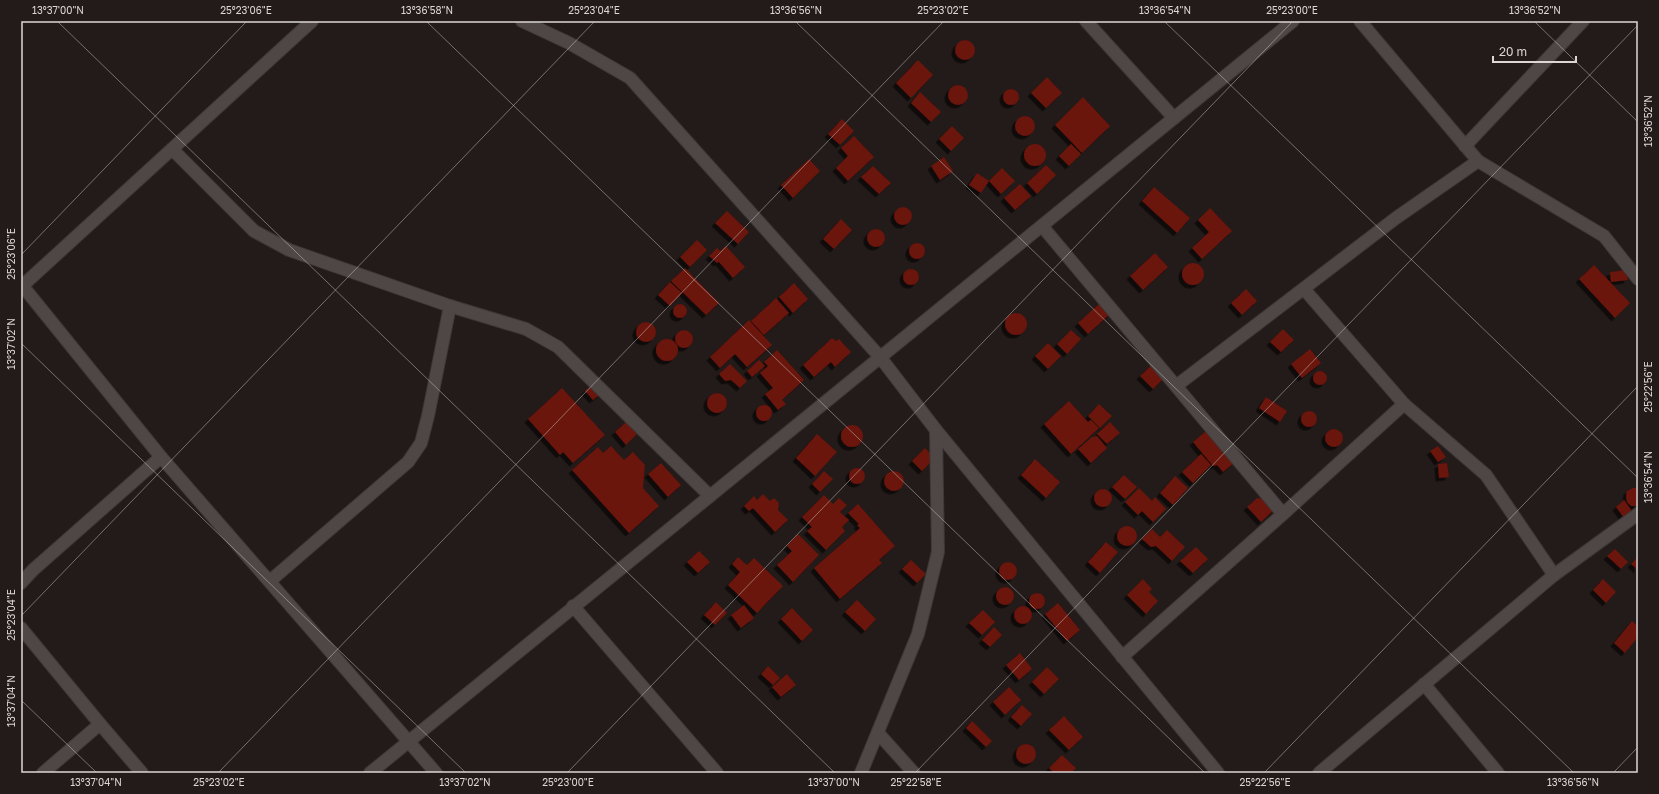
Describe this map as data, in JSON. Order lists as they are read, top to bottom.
{
  "scale_bar": "20 m",
  "coordinates": [
    "13°37'00\"N",
    "25°23'06\"E",
    "13°36'58\"N",
    "25°23'04\"E",
    "13°36'56\"N",
    "25°23'02\"E",
    "13°36'54\"N",
    "25°23'00\"E",
    "13°36'52\"N",
    "13°37'02\"N",
    "25°22'56\"E",
    "13°37'04\"N",
    "25°22'58\"E"
  ]
}
